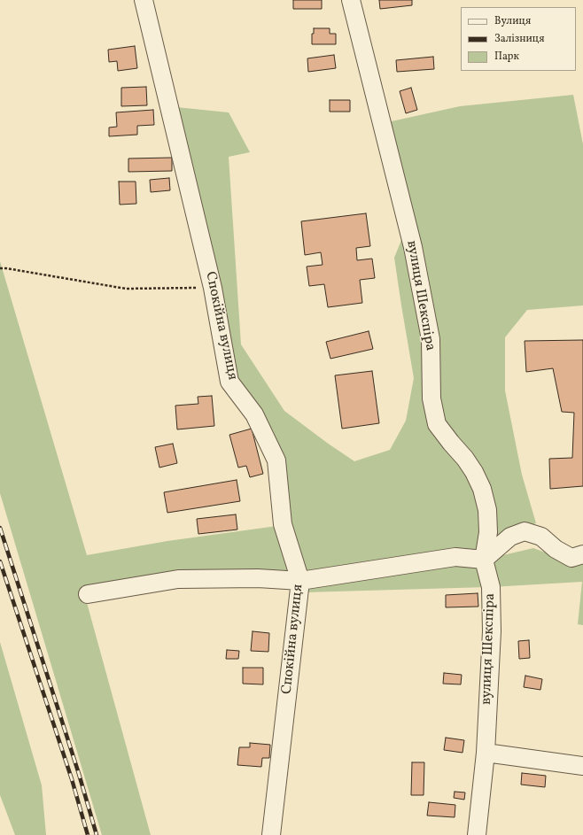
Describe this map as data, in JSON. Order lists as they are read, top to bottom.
{
  "streets": {
    "street": ["вулиця Шекспіра", "Спокійна вулиця"]
  },
  "legend": ["Вулиця", "Залізниця", "Парк"]
}
